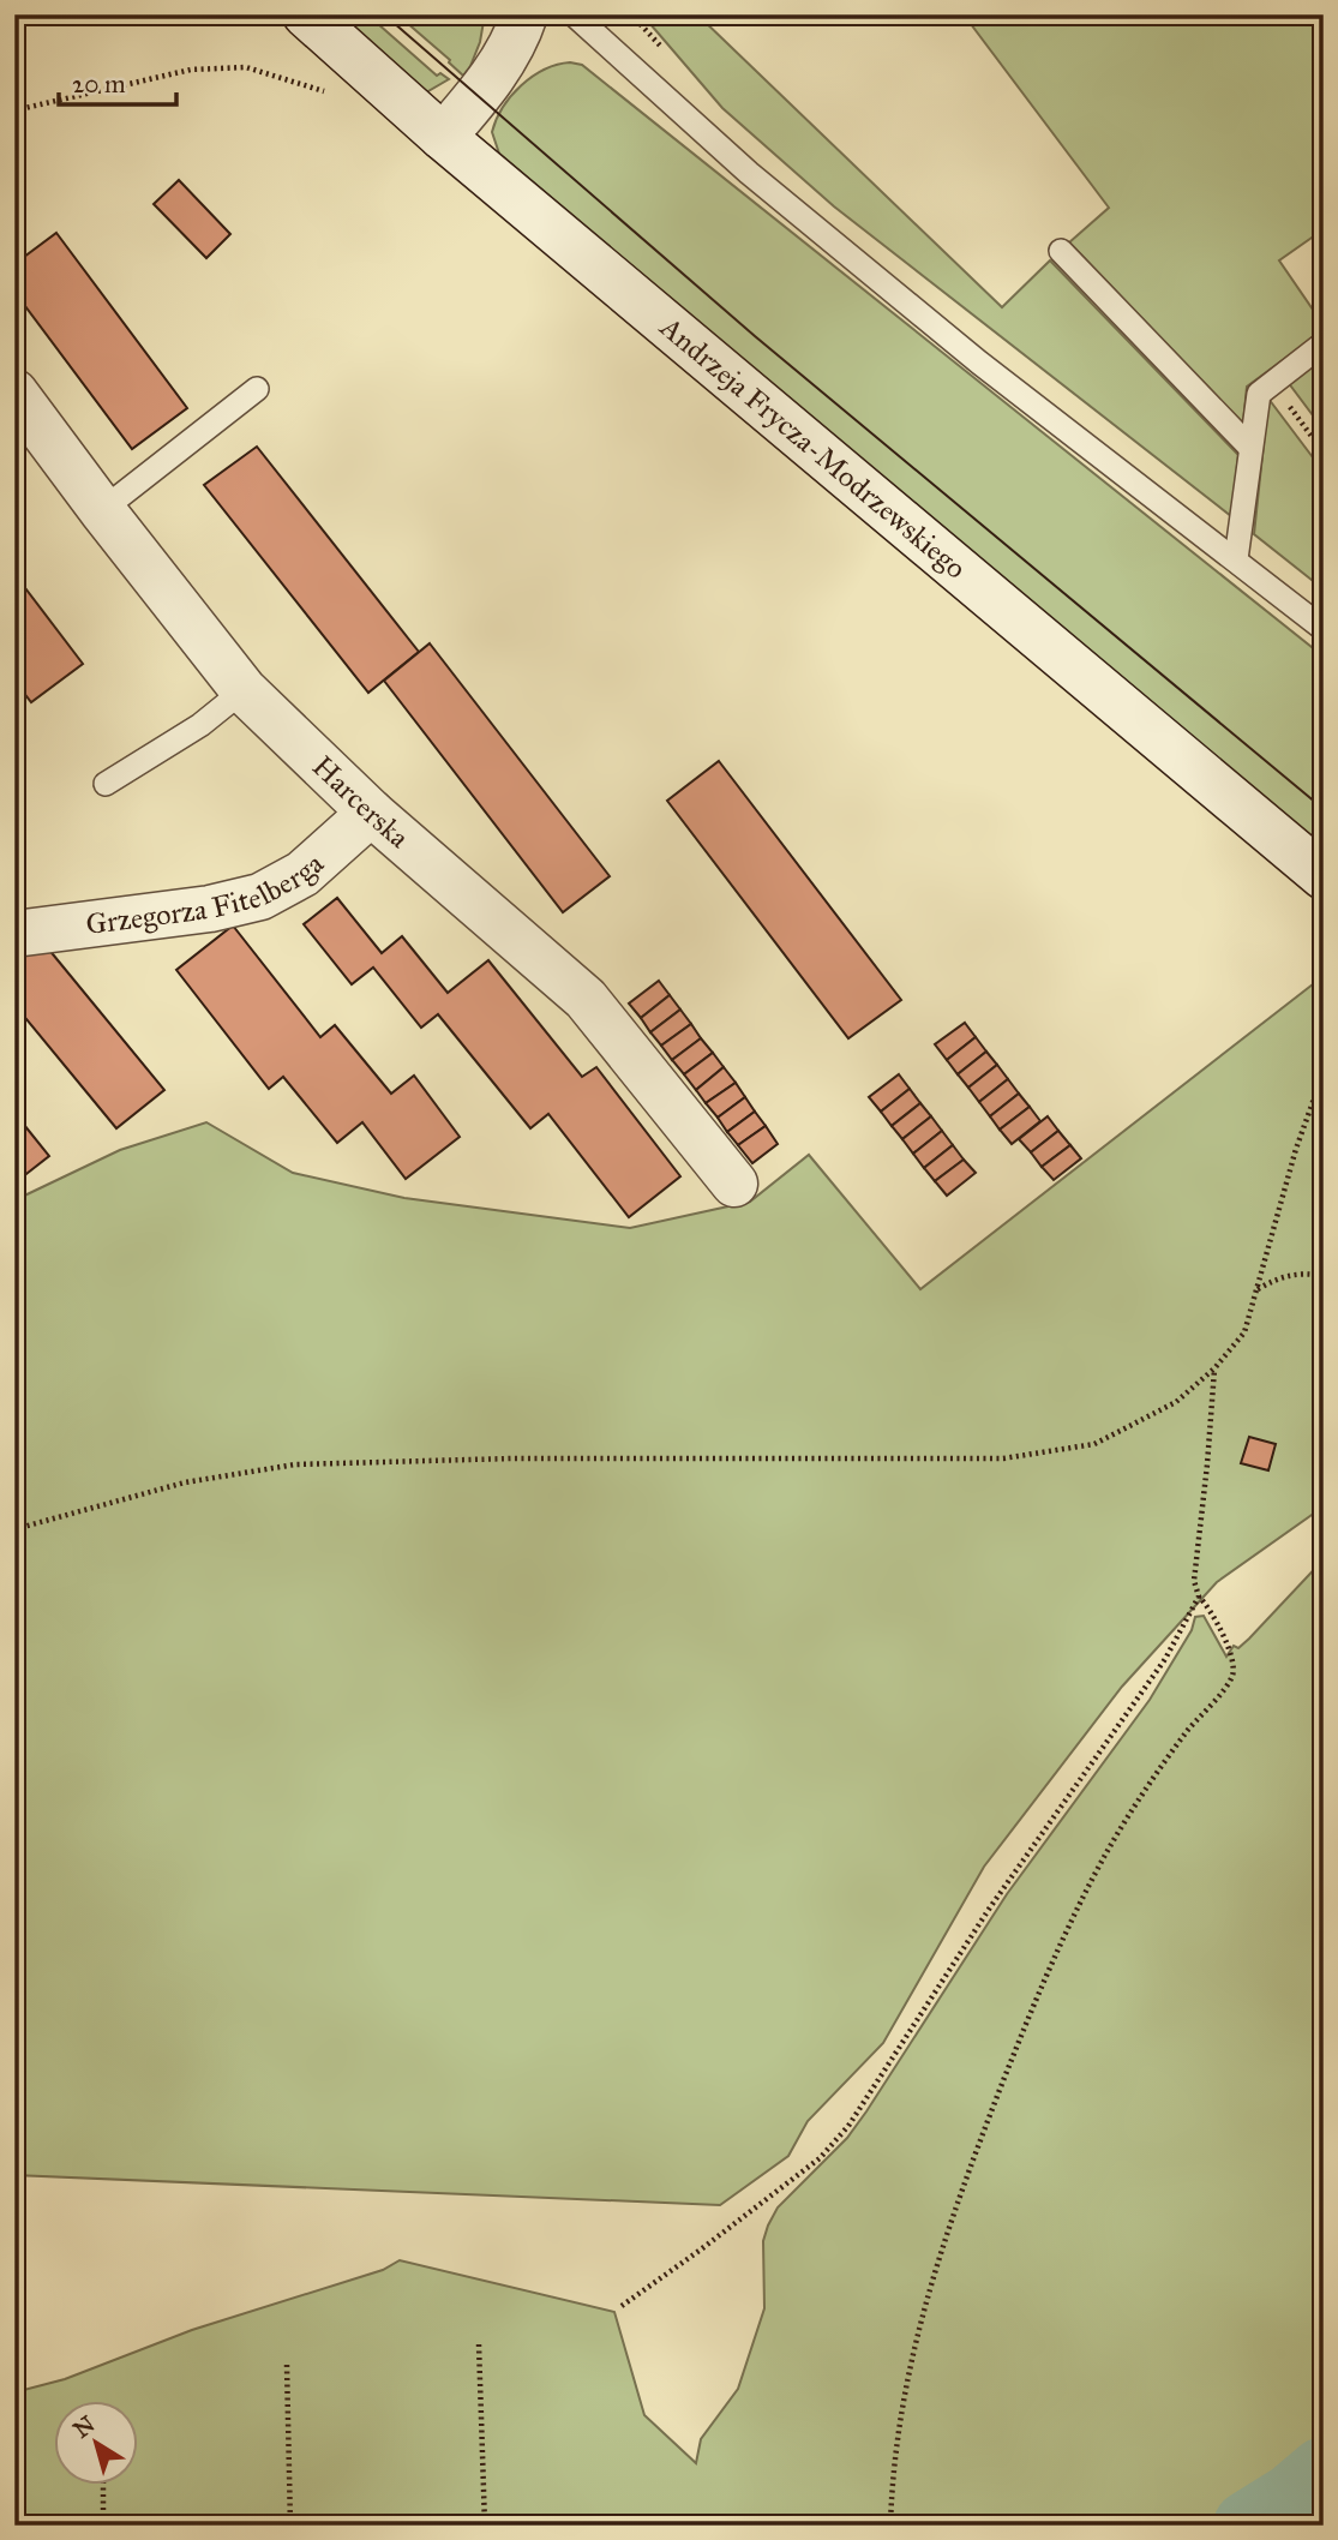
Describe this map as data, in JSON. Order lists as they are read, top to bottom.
{
  "streets": {
    "street": ["Andrzeja Frycza-Modrzewskiego", "Harcerska", "Grzegorza Fitelberga"]
  },
  "crossings": [
    ["Harcerska", "Grzegorza Fitelberga"]
  ],
  "scale_bar": "20 m",
  "north": "top left"
}
